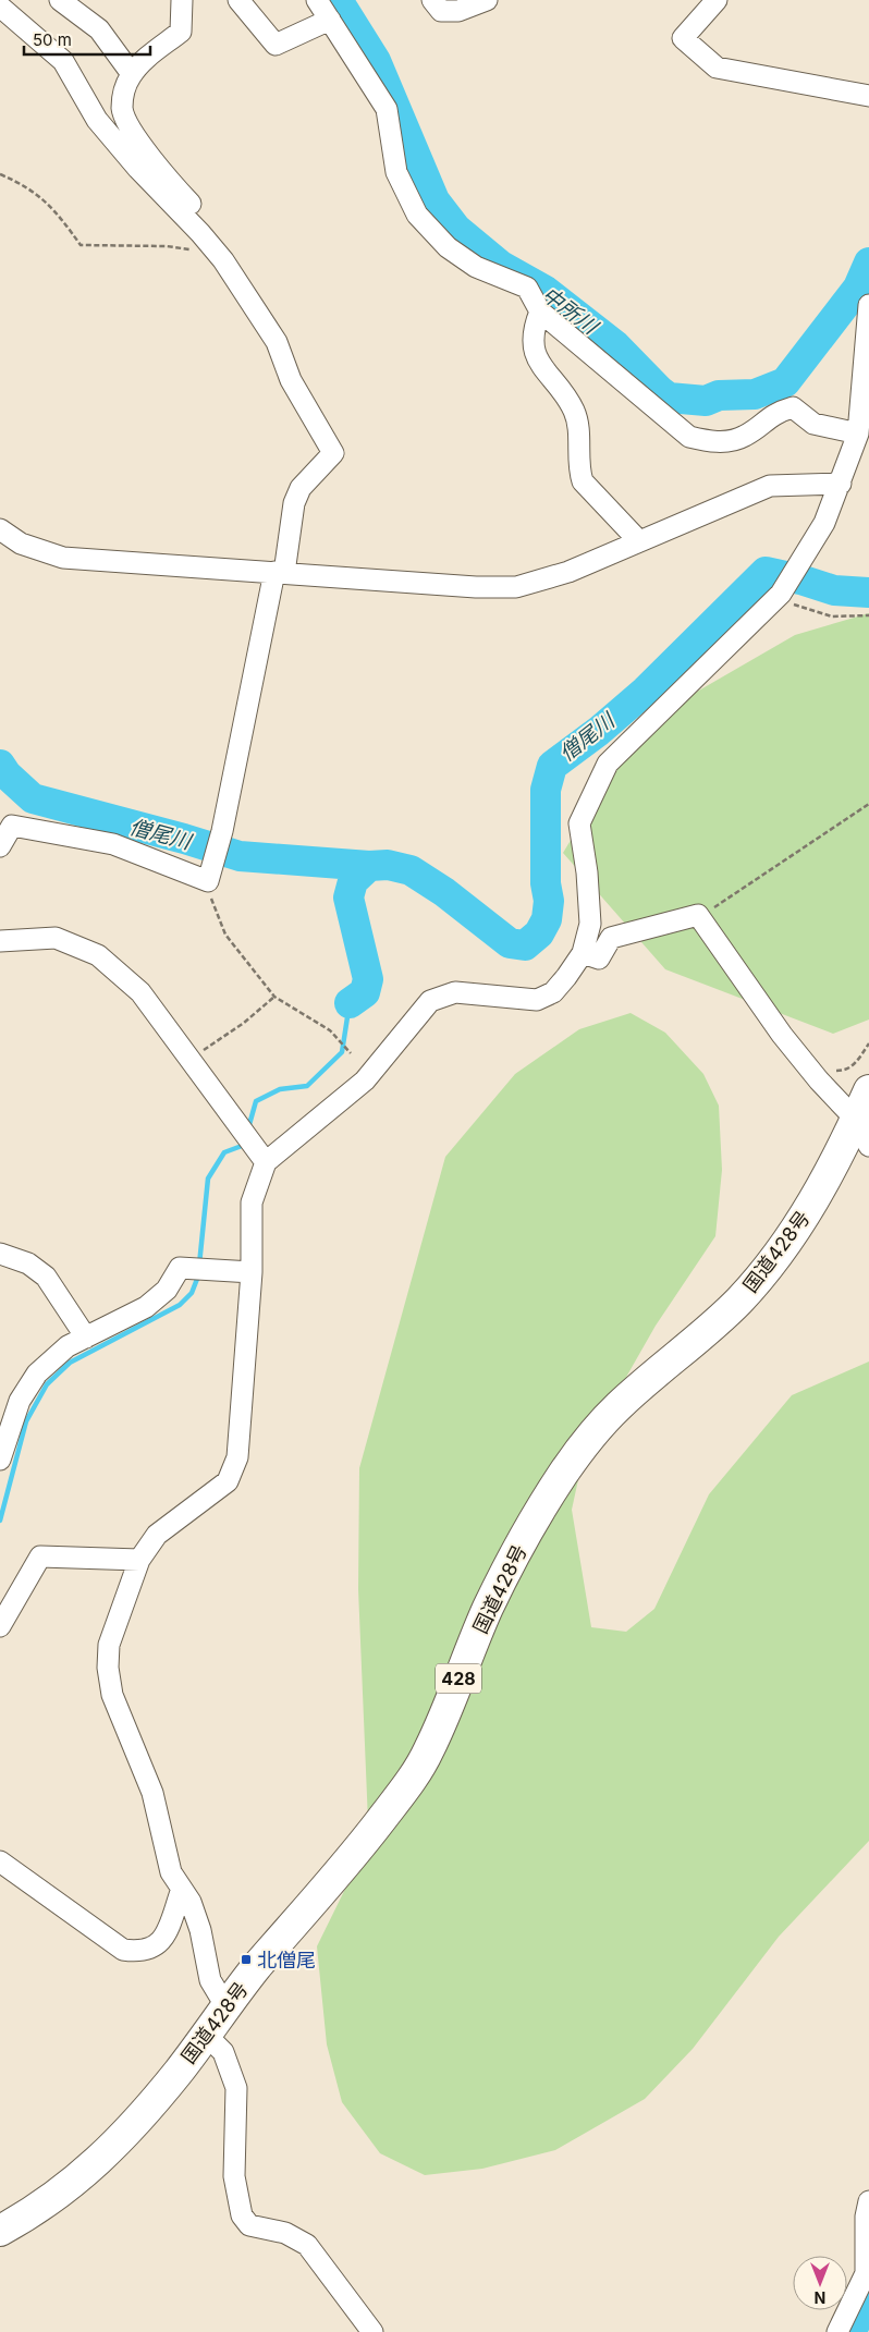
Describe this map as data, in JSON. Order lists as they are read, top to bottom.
{
  "streets": {
    "highway": ["国道428号", "428"]
  },
  "water": ["中所川", "僧尾川"],
  "places": {
    "transit": ["北僧尾"]
  },
  "scale_bar": "50 m",
  "north": "bottom"
}
